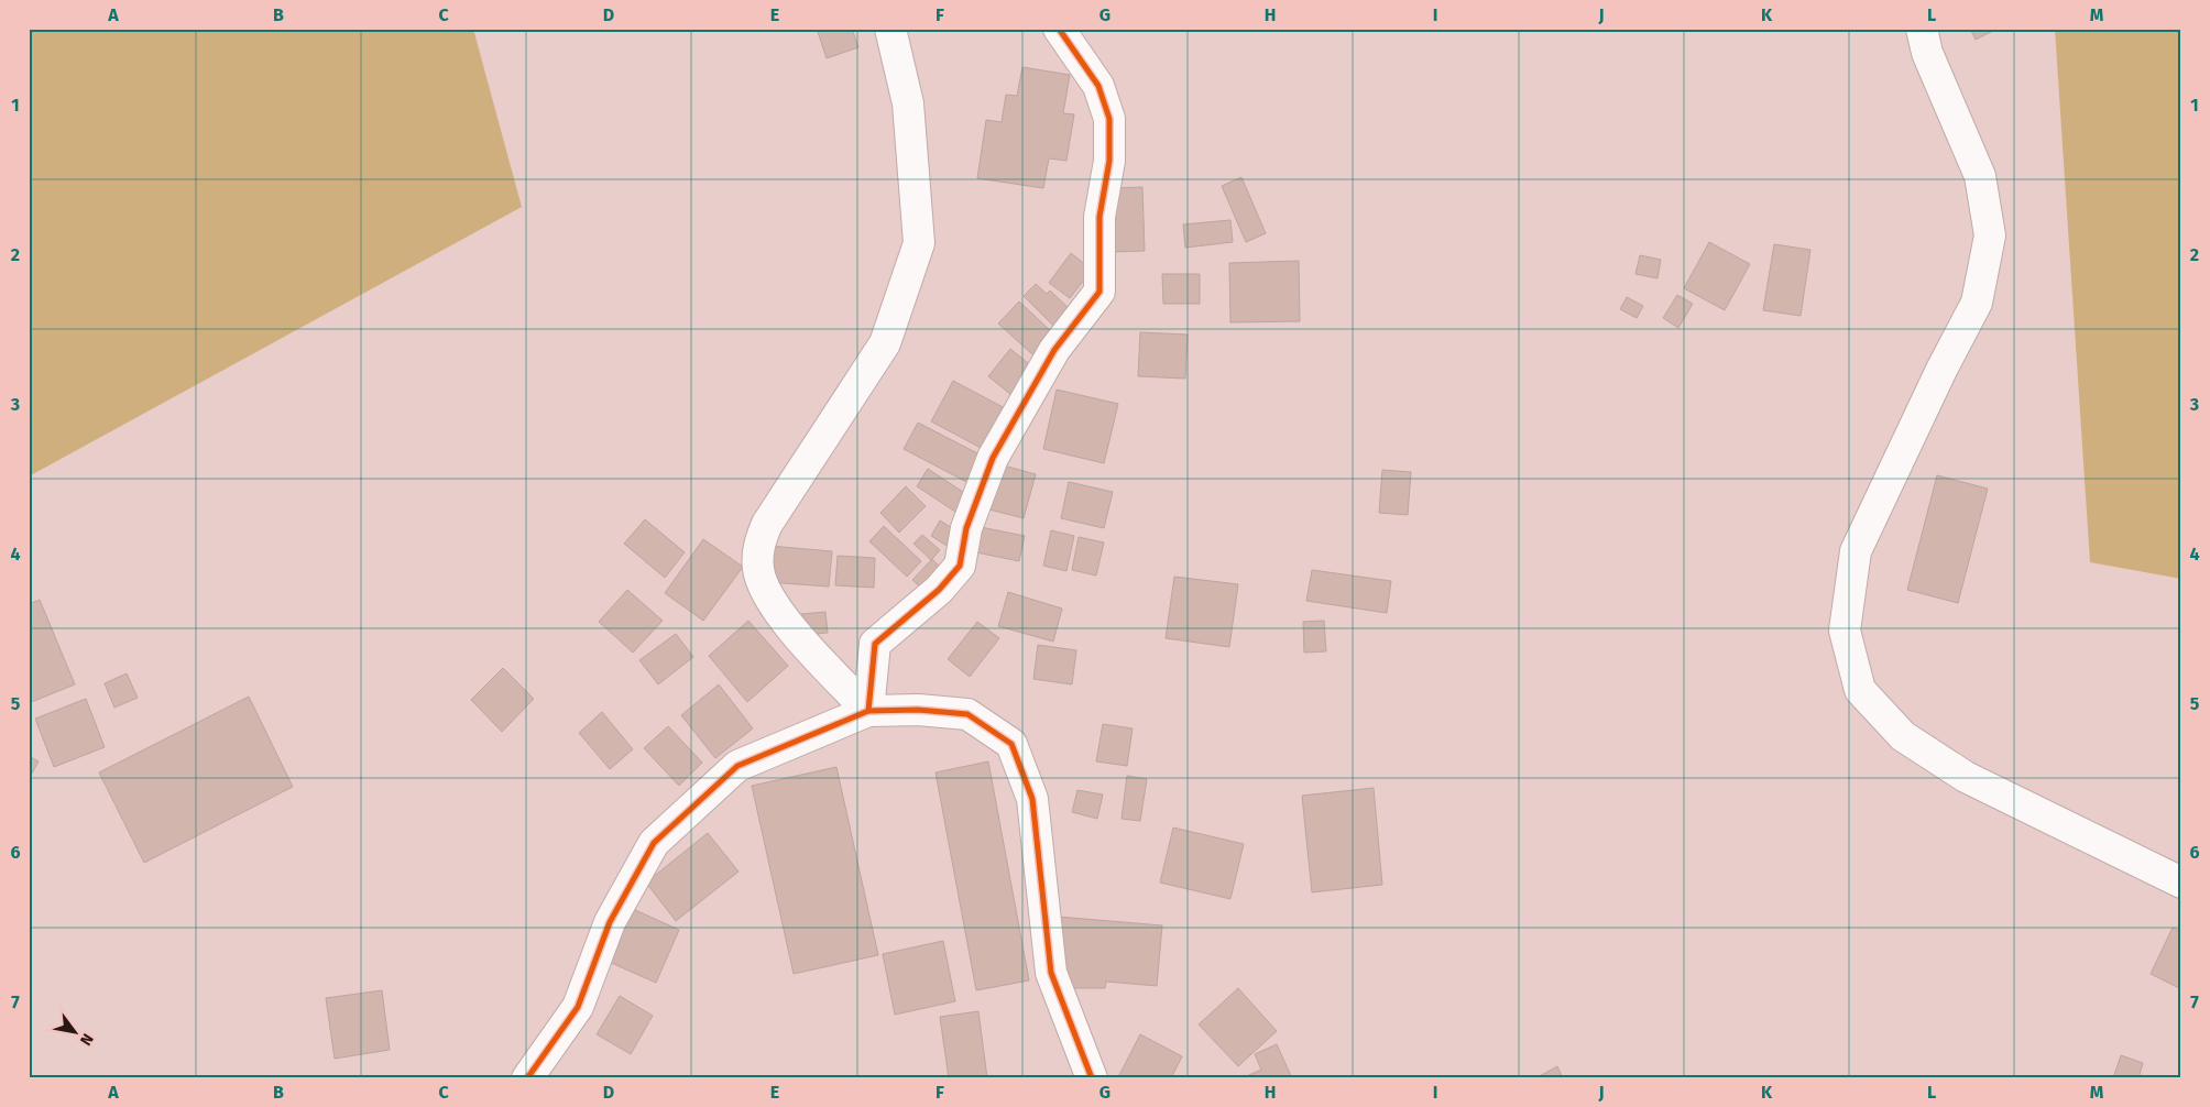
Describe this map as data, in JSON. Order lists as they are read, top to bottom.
{
  "north": "bottom right",
  "grid": {
    "columns": [
      "A",
      "B",
      "C",
      "D",
      "E",
      "F",
      "G",
      "H",
      "I",
      "J",
      "K",
      "L",
      "M"
    ],
    "rows": [
      "1",
      "2",
      "3",
      "4",
      "5",
      "6",
      "7"
    ]
  }
}
